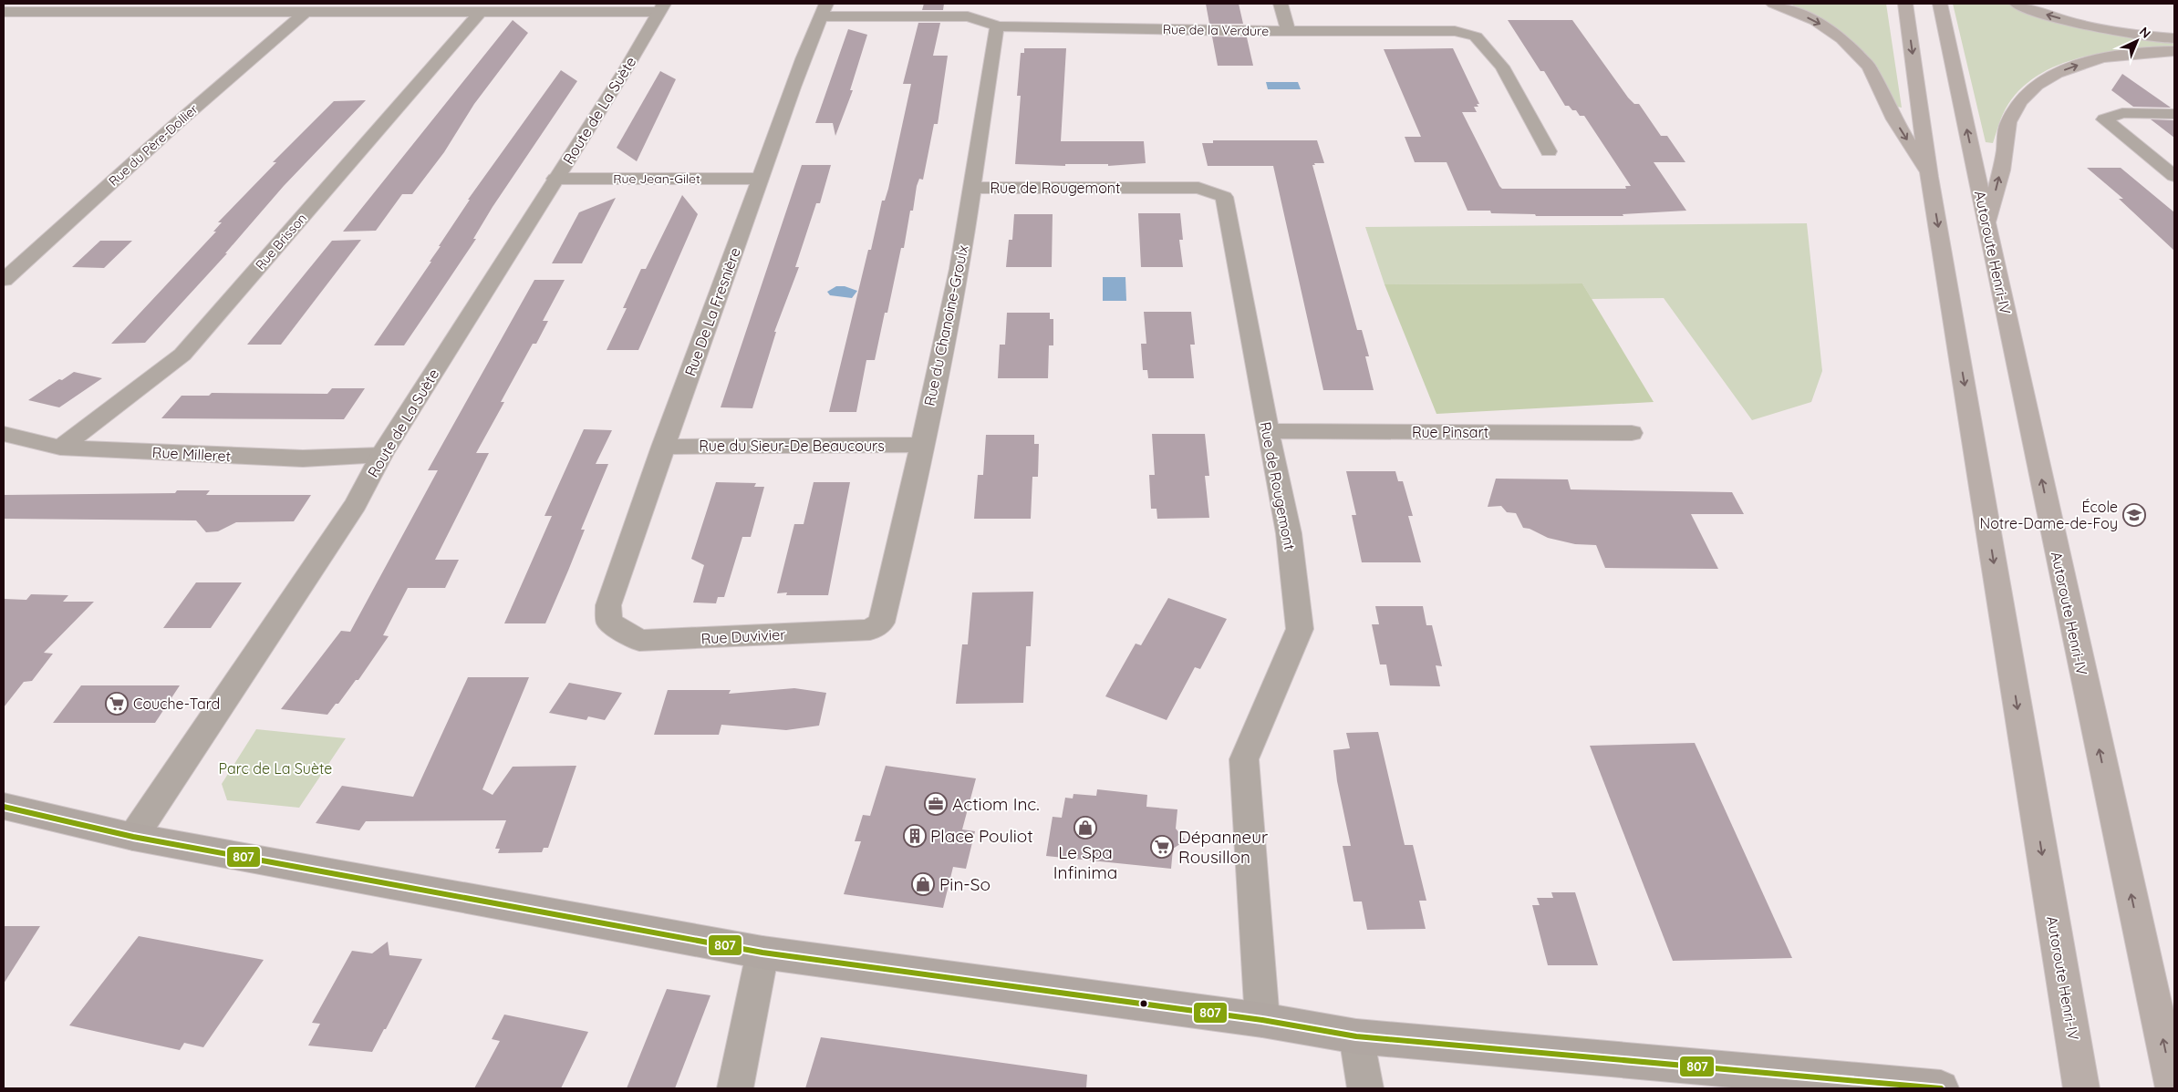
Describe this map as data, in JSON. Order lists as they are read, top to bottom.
{
  "streets": {
    "highway": ["Autoroute Henri-IV"],
    "street": [
      "Rue de la Verdure",
      "Route de La Suète",
      "Rue du Père-Dollier",
      "Rue Jean-Gilet",
      "Rue de Rougemont",
      "Rue Brisson",
      "Rue De La Fresnière",
      "Rue du Chanoine-Groulx",
      "Rue Pinsart",
      "Rue du Sieur-De Beaucours",
      "Rue Milleret",
      "Rue Duvivier"
    ]
  },
  "crossings": [
    ["Rue de la Verdure", "Rue De La Fresnière"],
    ["Rue de la Verdure", "Rue du Chanoine-Groulx"],
    ["Route de La Suète", "Rue Jean-Gilet"],
    ["Route de La Suète", "Rue Milleret"],
    ["Rue Jean-Gilet", "Rue De La Fresnière"],
    ["Rue de Rougemont", "Rue du Chanoine-Groulx"],
    ["Rue de Rougemont", "Rue Pinsart"],
    ["Rue Brisson", "Rue Milleret"],
    ["Rue De La Fresnière", "Rue du Sieur-De Beaucours"],
    ["Rue De La Fresnière", "Rue Duvivier"],
    ["Rue du Chanoine-Groulx", "Rue du Sieur-De Beaucours"],
    ["Rue du Chanoine-Groulx", "Rue Duvivier"]
  ],
  "parks": ["Parc de La Suète"],
  "places": {
    "school or university": ["École Notre-Dame-de-Foy"],
    "supermarket": ["Couche-Tard", "Dépanneur Rousillon"],
    "office": ["Actiom Inc."],
    "shop": ["Le Spa Infinima", "Pin-So"],
    "building": ["Place Pouliot"]
  },
  "lines": ["transit line 807"],
  "north": "top right"
}
